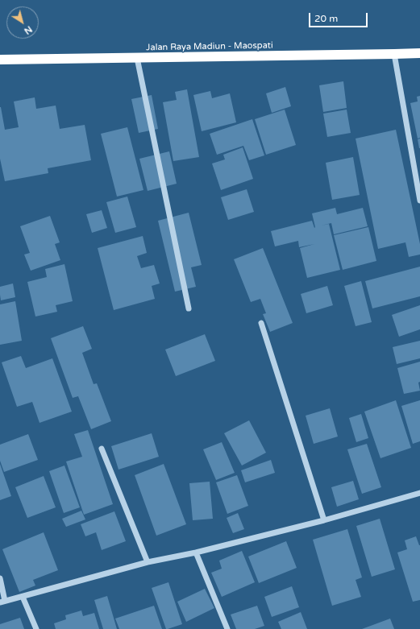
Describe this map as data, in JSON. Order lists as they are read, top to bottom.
{
  "streets": {
    "highway": ["Jalan Raya Madiun - Maospati"]
  },
  "scale_bar": "20 m",
  "north": "bottom right"
}
